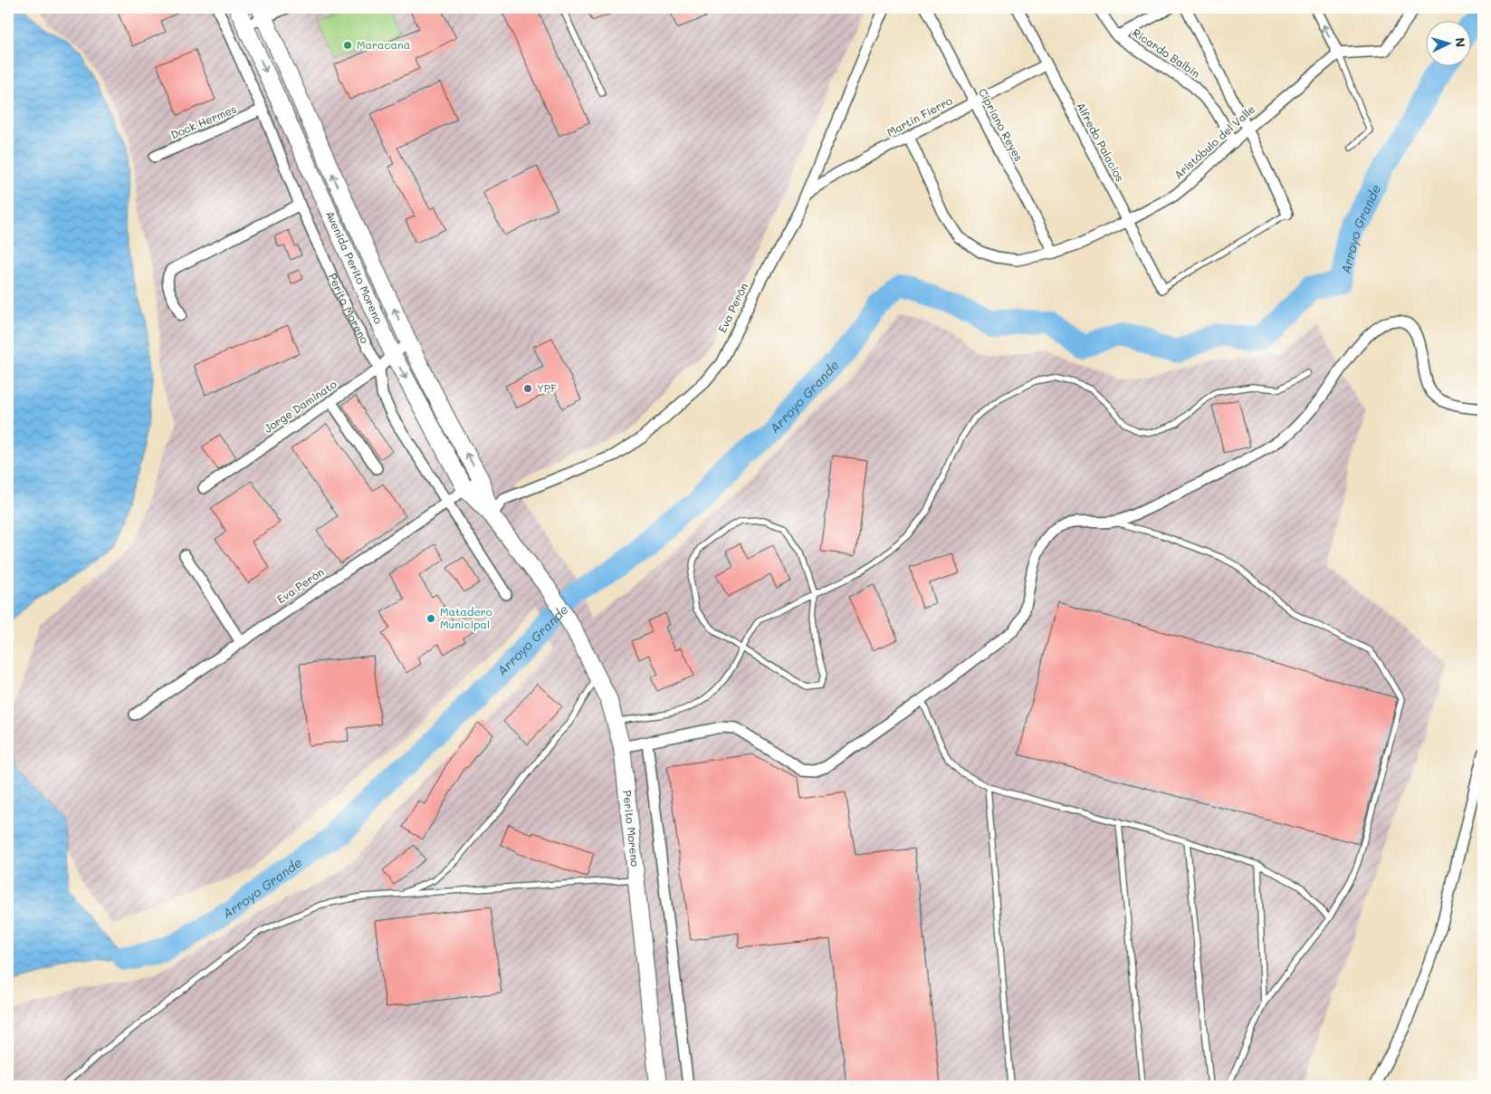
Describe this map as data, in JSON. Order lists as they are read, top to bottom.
{
  "streets": {
    "main road": ["Avenida Perito Moreno", "Perito Moreno"],
    "street": [
      "Ricardo Balbín",
      "Martín Fierro",
      "Dock Hermes",
      "Cipriano Reyes",
      "Alfredo Palacios",
      "Aristóbulo del Valle",
      "Eva Perón",
      "Jorge Daminato"
    ]
  },
  "crossings": [
    ["Ricardo Balbín", "Aristóbulo del Valle"],
    ["Martín Fierro", "Cipriano Reyes"],
    ["Martín Fierro", "Alfredo Palacios"],
    ["Martín Fierro", "Aristóbulo del Valle"],
    ["Martín Fierro", "Eva Perón"],
    ["Dock Hermes", "Perito Moreno"],
    ["Cipriano Reyes", "Aristóbulo del Valle"],
    ["Alfredo Palacios", "Aristóbulo del Valle"],
    ["Avenida Perito Moreno", "Eva Perón"],
    ["Avenida Perito Moreno", "Perito Moreno"],
    ["Avenida Perito Moreno", "Jorge Daminato"],
    ["Eva Perón", "Perito Moreno"],
    ["Perito Moreno", "Jorge Daminato"]
  ],
  "water": ["Arroyo Grande"],
  "places": ["Maracaná", "YPF", "Matadero Municipal"],
  "north": "right"
}
